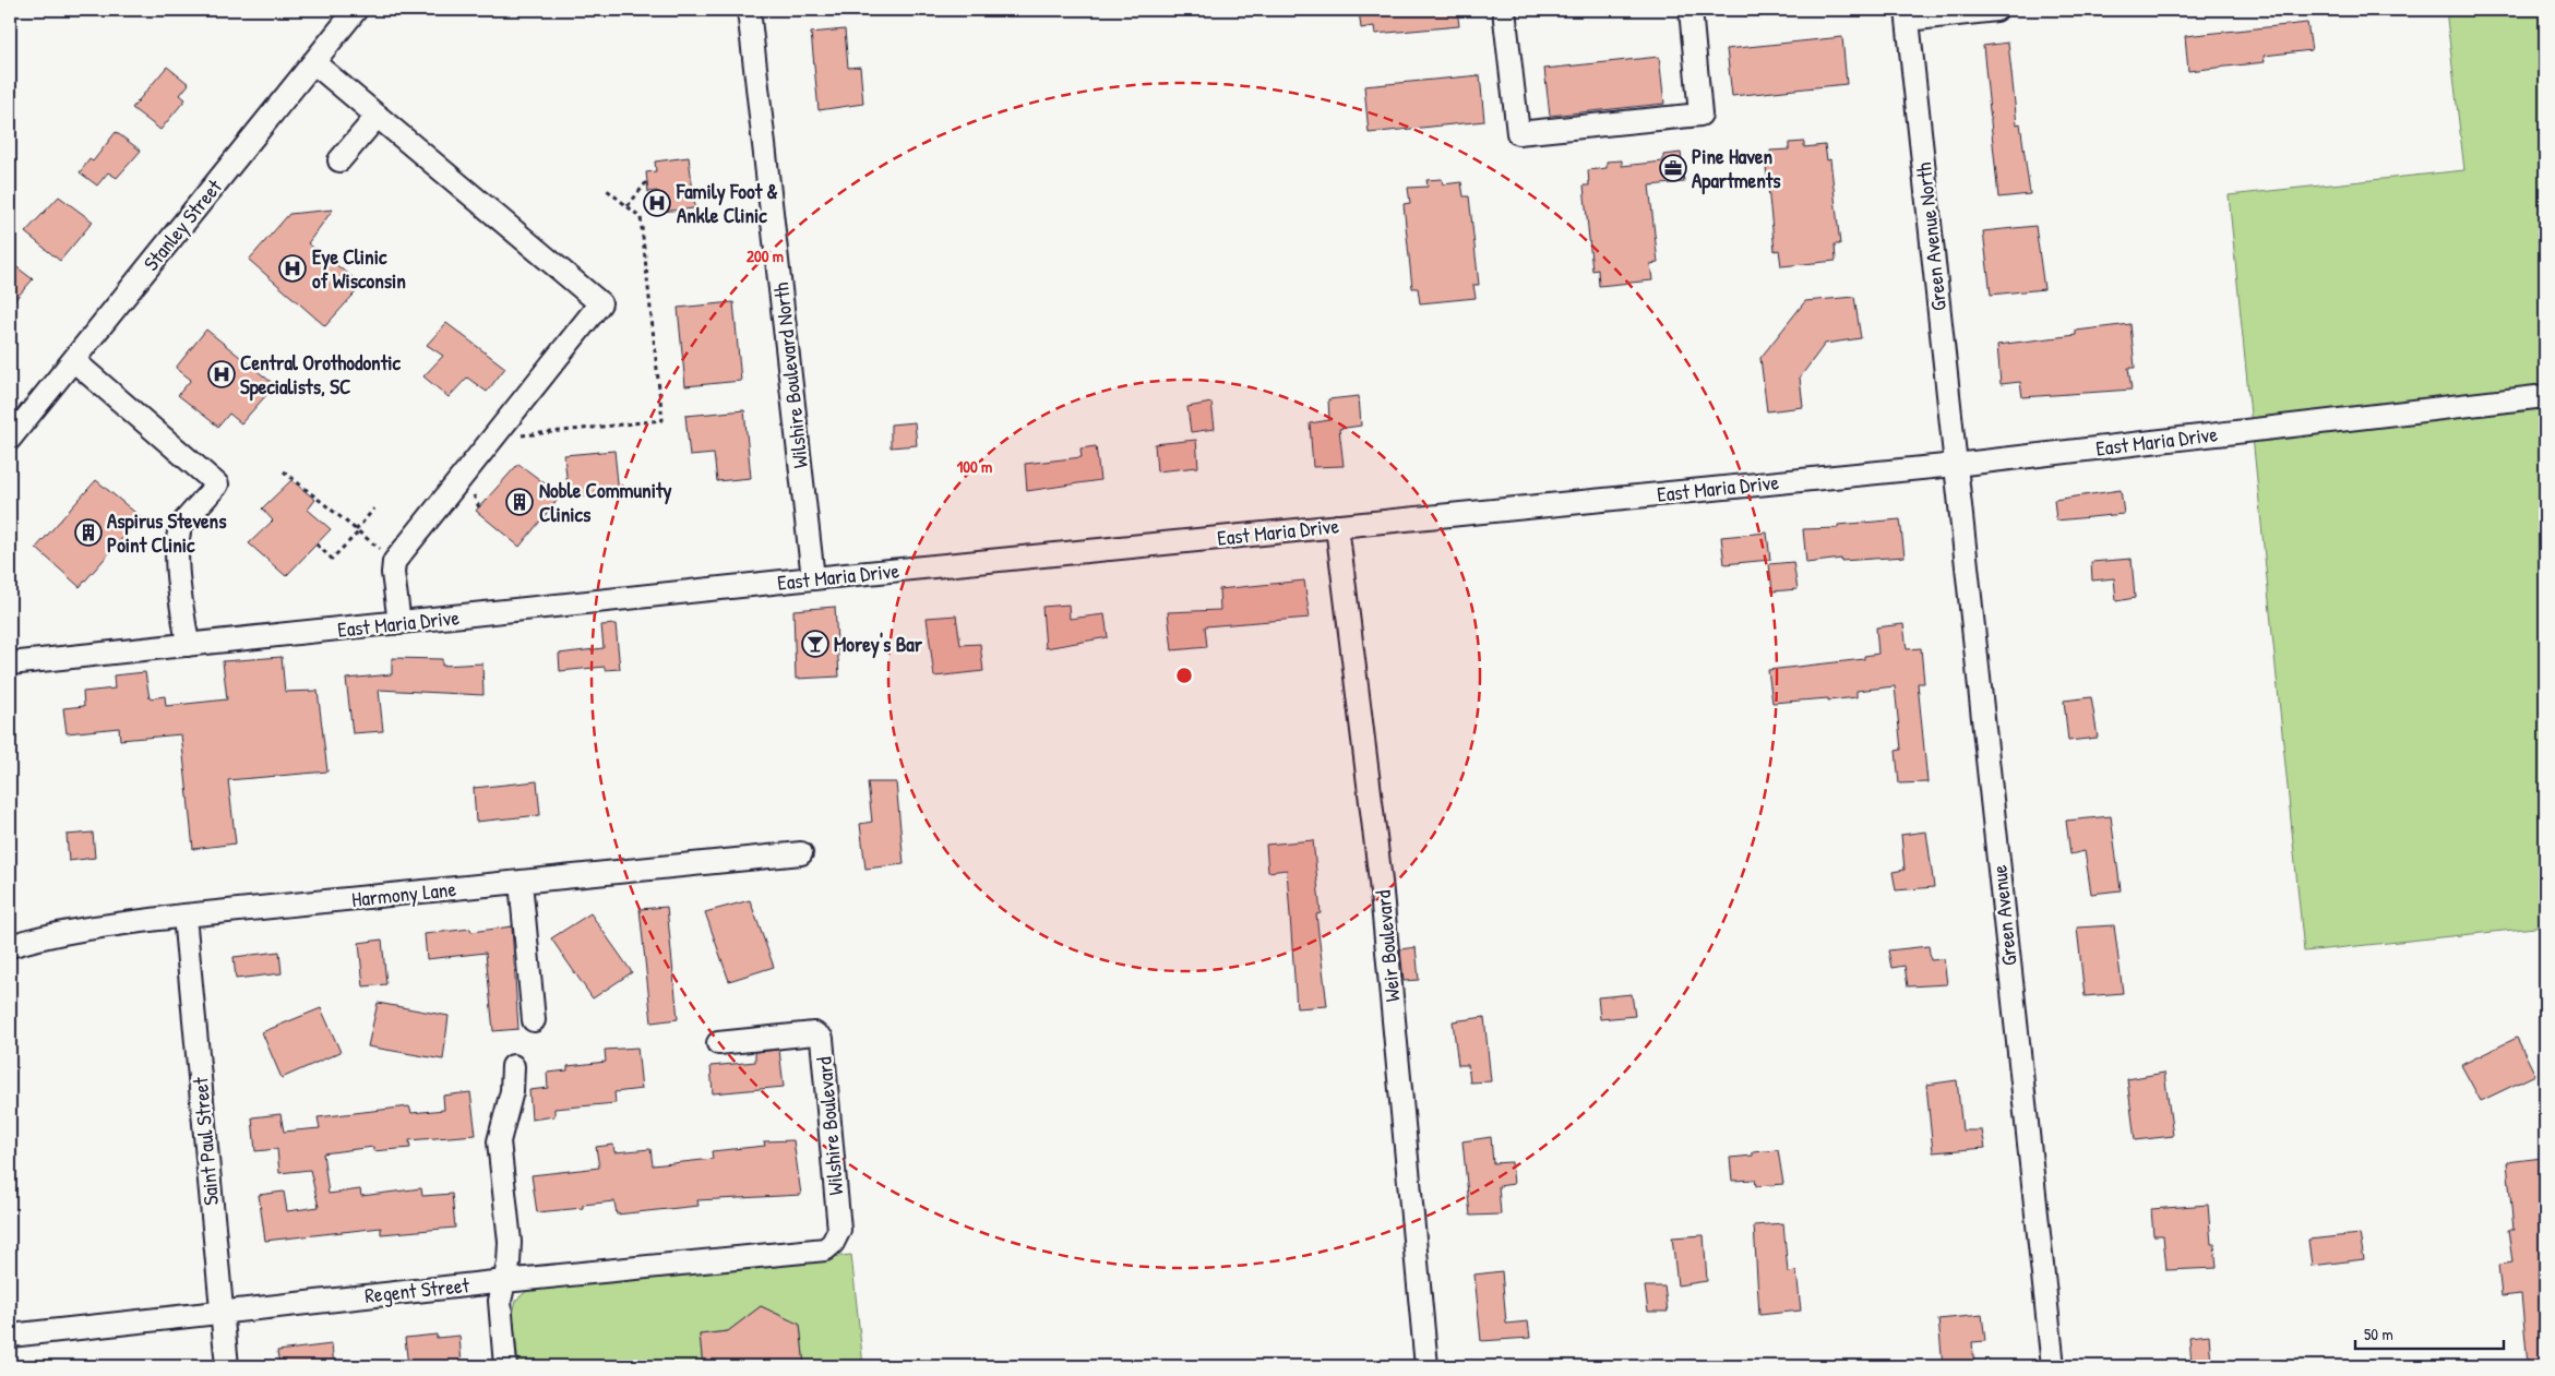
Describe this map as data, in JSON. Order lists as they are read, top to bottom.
{
  "streets": {
    "street": [
      "Stanley Street",
      "Green Avenue North",
      "Wilshire Boulevard North",
      "East Maria Drive",
      "Harmony Lane",
      "Green Avenue",
      "Weir Boulevard",
      "Wilshire Boulevard",
      "Saint Paul Street",
      "Regent Street"
    ]
  },
  "crossings": [
    ["Green Avenue North", "East Maria Drive"],
    ["Green Avenue North", "Green Avenue"],
    ["Wilshire Boulevard North", "East Maria Drive"],
    ["East Maria Drive", "Green Avenue"],
    ["East Maria Drive", "Weir Boulevard"],
    ["Harmony Lane", "Saint Paul Street"],
    ["Wilshire Boulevard", "Regent Street"],
    ["Saint Paul Street", "Regent Street"]
  ],
  "places": {
    "office": ["Pine Haven Apartments"],
    "hospital": ["Family Foot & Ankle Clinic", "Eye Clinic of Wisconsin", "Central Orothodontic Specialists, SC"],
    "building": ["Noble Community Clinics", "Aspirus Stevens Point Clinic"],
    "bar": ["Morey's Bar"]
  },
  "scale_bar": "50 m",
  "rings": ["200 m", "100 m"]
}
